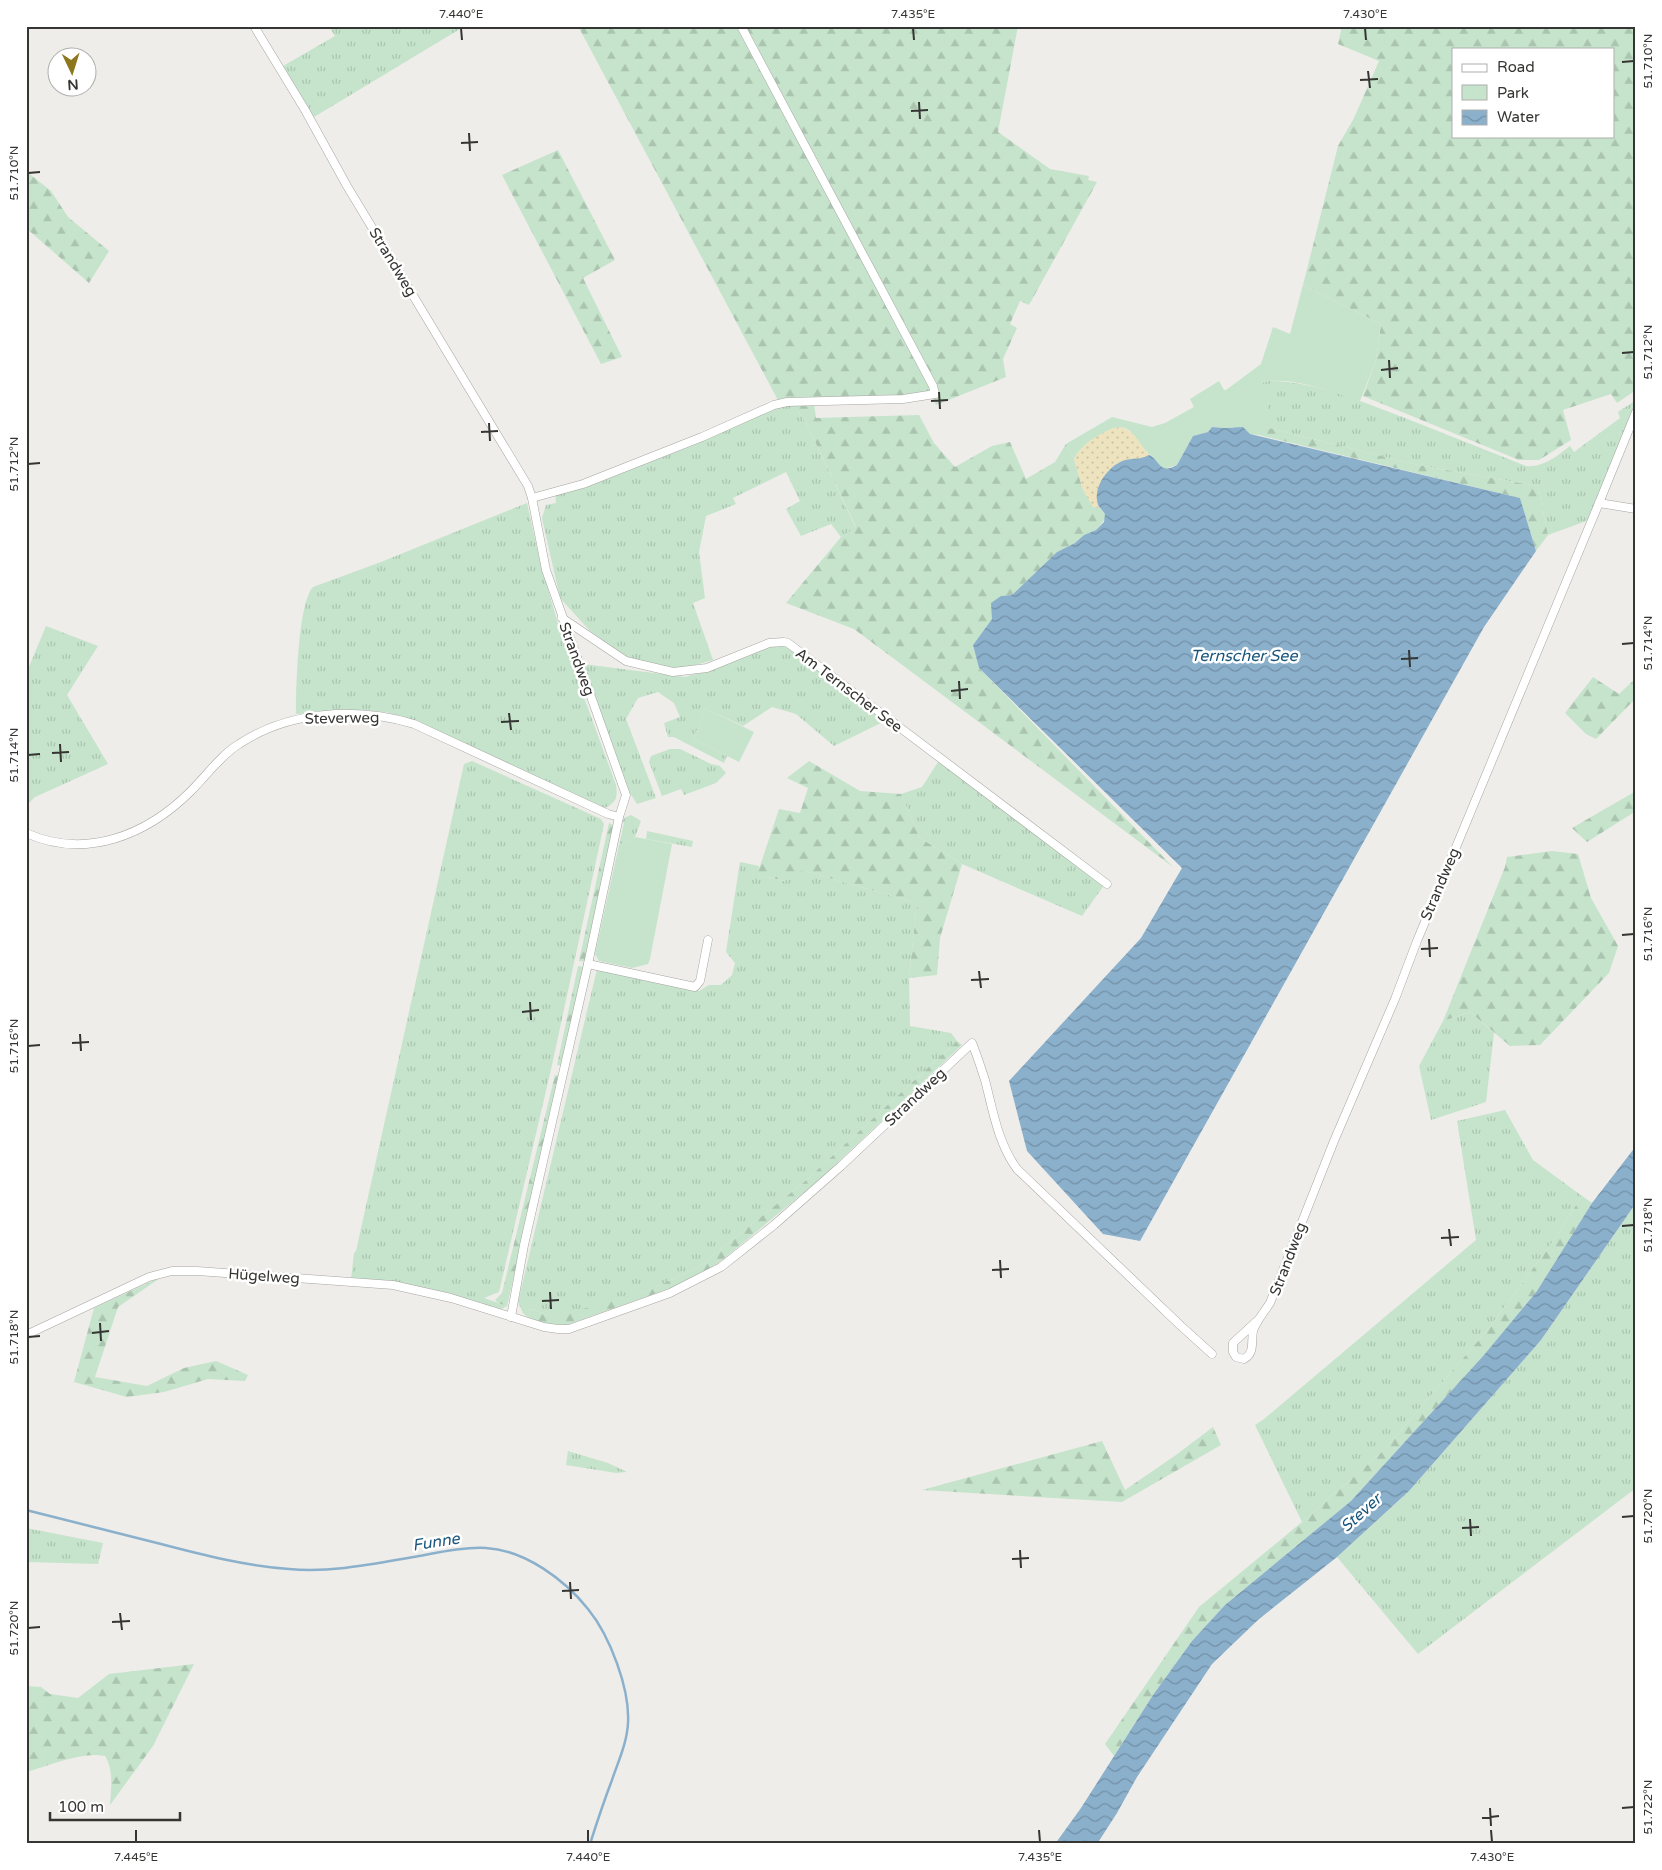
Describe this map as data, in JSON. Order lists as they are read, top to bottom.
{
  "streets": {
    "street": [
      "Strandweg",
      "Am Ternscher See",
      "Steverweg",
      "Hügelweg"
    ]
  },
  "crossings": [
    ["Strandweg", "Am Ternscher See"],
    ["Strandweg", "Steverweg"],
    ["Strandweg", "Hügelweg"]
  ],
  "water": ["Ternscher See", "Stever", "Funne"],
  "legend": ["Road", "Park", "Water"],
  "scale_bar": "100 m",
  "north": "bottom",
  "coordinates": [
    "7.440°E",
    "7.435°E",
    "7.430°E",
    "51.710°N",
    "51.712°N",
    "51.714°N",
    "51.716°N",
    "51.718°N",
    "51.720°N",
    "51.722°N",
    "7.445°E"
  ]
}
